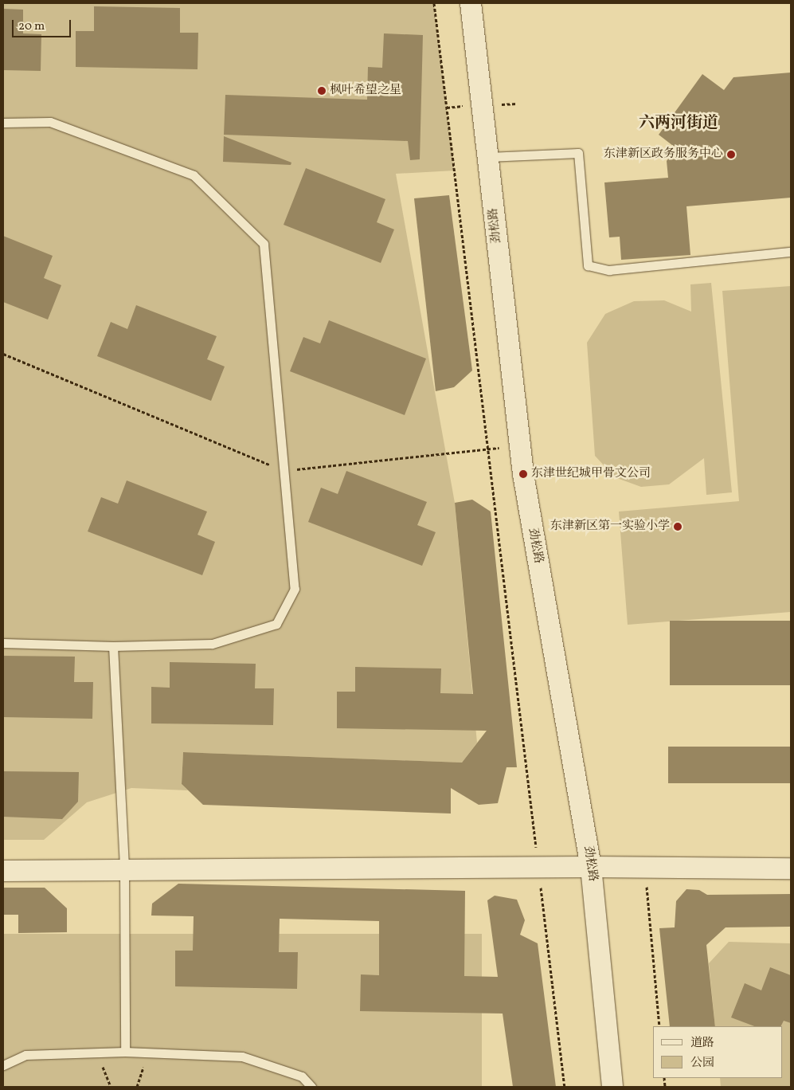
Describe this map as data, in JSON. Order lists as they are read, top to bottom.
{
  "streets": {
    "street": ["劲松路"]
  },
  "districts": ["六两河街道"],
  "places": [
    "枫叶希望之星",
    "东津新区政务服务中心",
    "东津世纪城甲骨文公司",
    "东津新区第一实验小学"
  ],
  "legend": ["道路", "公园"],
  "scale_bar": "20 m"
}
